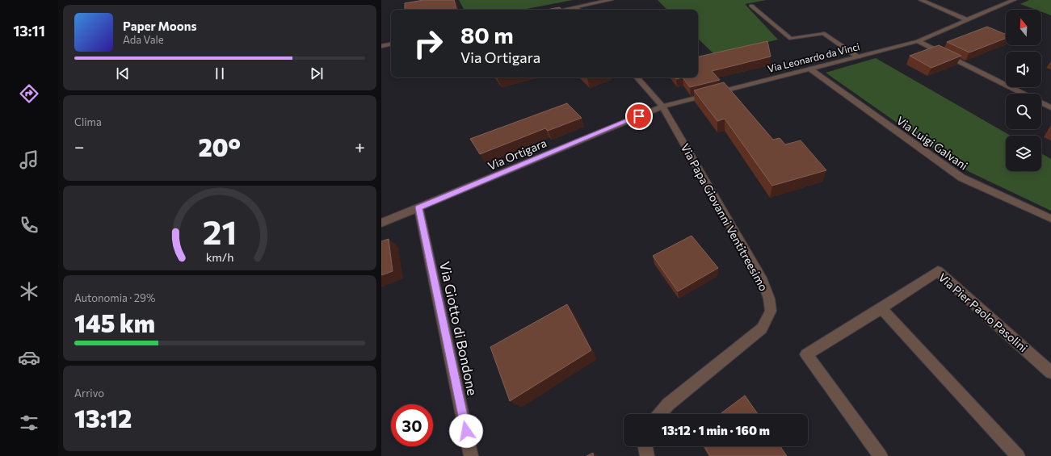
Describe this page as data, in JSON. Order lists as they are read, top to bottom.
{
  "streets": {
    "street": [
      "Via Leonardo da Vinci",
      "Via Luigi Galvani",
      "Via Ortigara",
      "Via Papa Giovanni Ventitreesimo",
      "Via Pier Paolo Pasolini",
      "Via Giotto di Bondone"
    ]
  },
  "crossings": [
    ["Via Leonardo da Vinci", "Via Luigi Galvani"],
    ["Via Leonardo da Vinci", "Via Ortigara"],
    ["Via Leonardo da Vinci", "Via Papa Giovanni Ventitreesimo"],
    ["Via Ortigara", "Via Papa Giovanni Ventitreesimo"],
    ["Via Ortigara", "Via Giotto di Bondone"]
  ],
  "north": "top",
  "page": {
    "tabs": "13:11",
    "turn": ["80 m", "Via Ortigara"],
    "song": ["Paper Moons", "Ada Vale"],
    "tile": [
      "Clima",
      ["Autonomia · 29%", "145 km"],
      ["Arrivo", "13:12"]
    ],
    "heat": ["−", "20°", "+"],
    "limit": "30",
    "trip": "13:12 · 1 min · 160 m",
    "gauge": ["21", "km/h"]
  }
}
